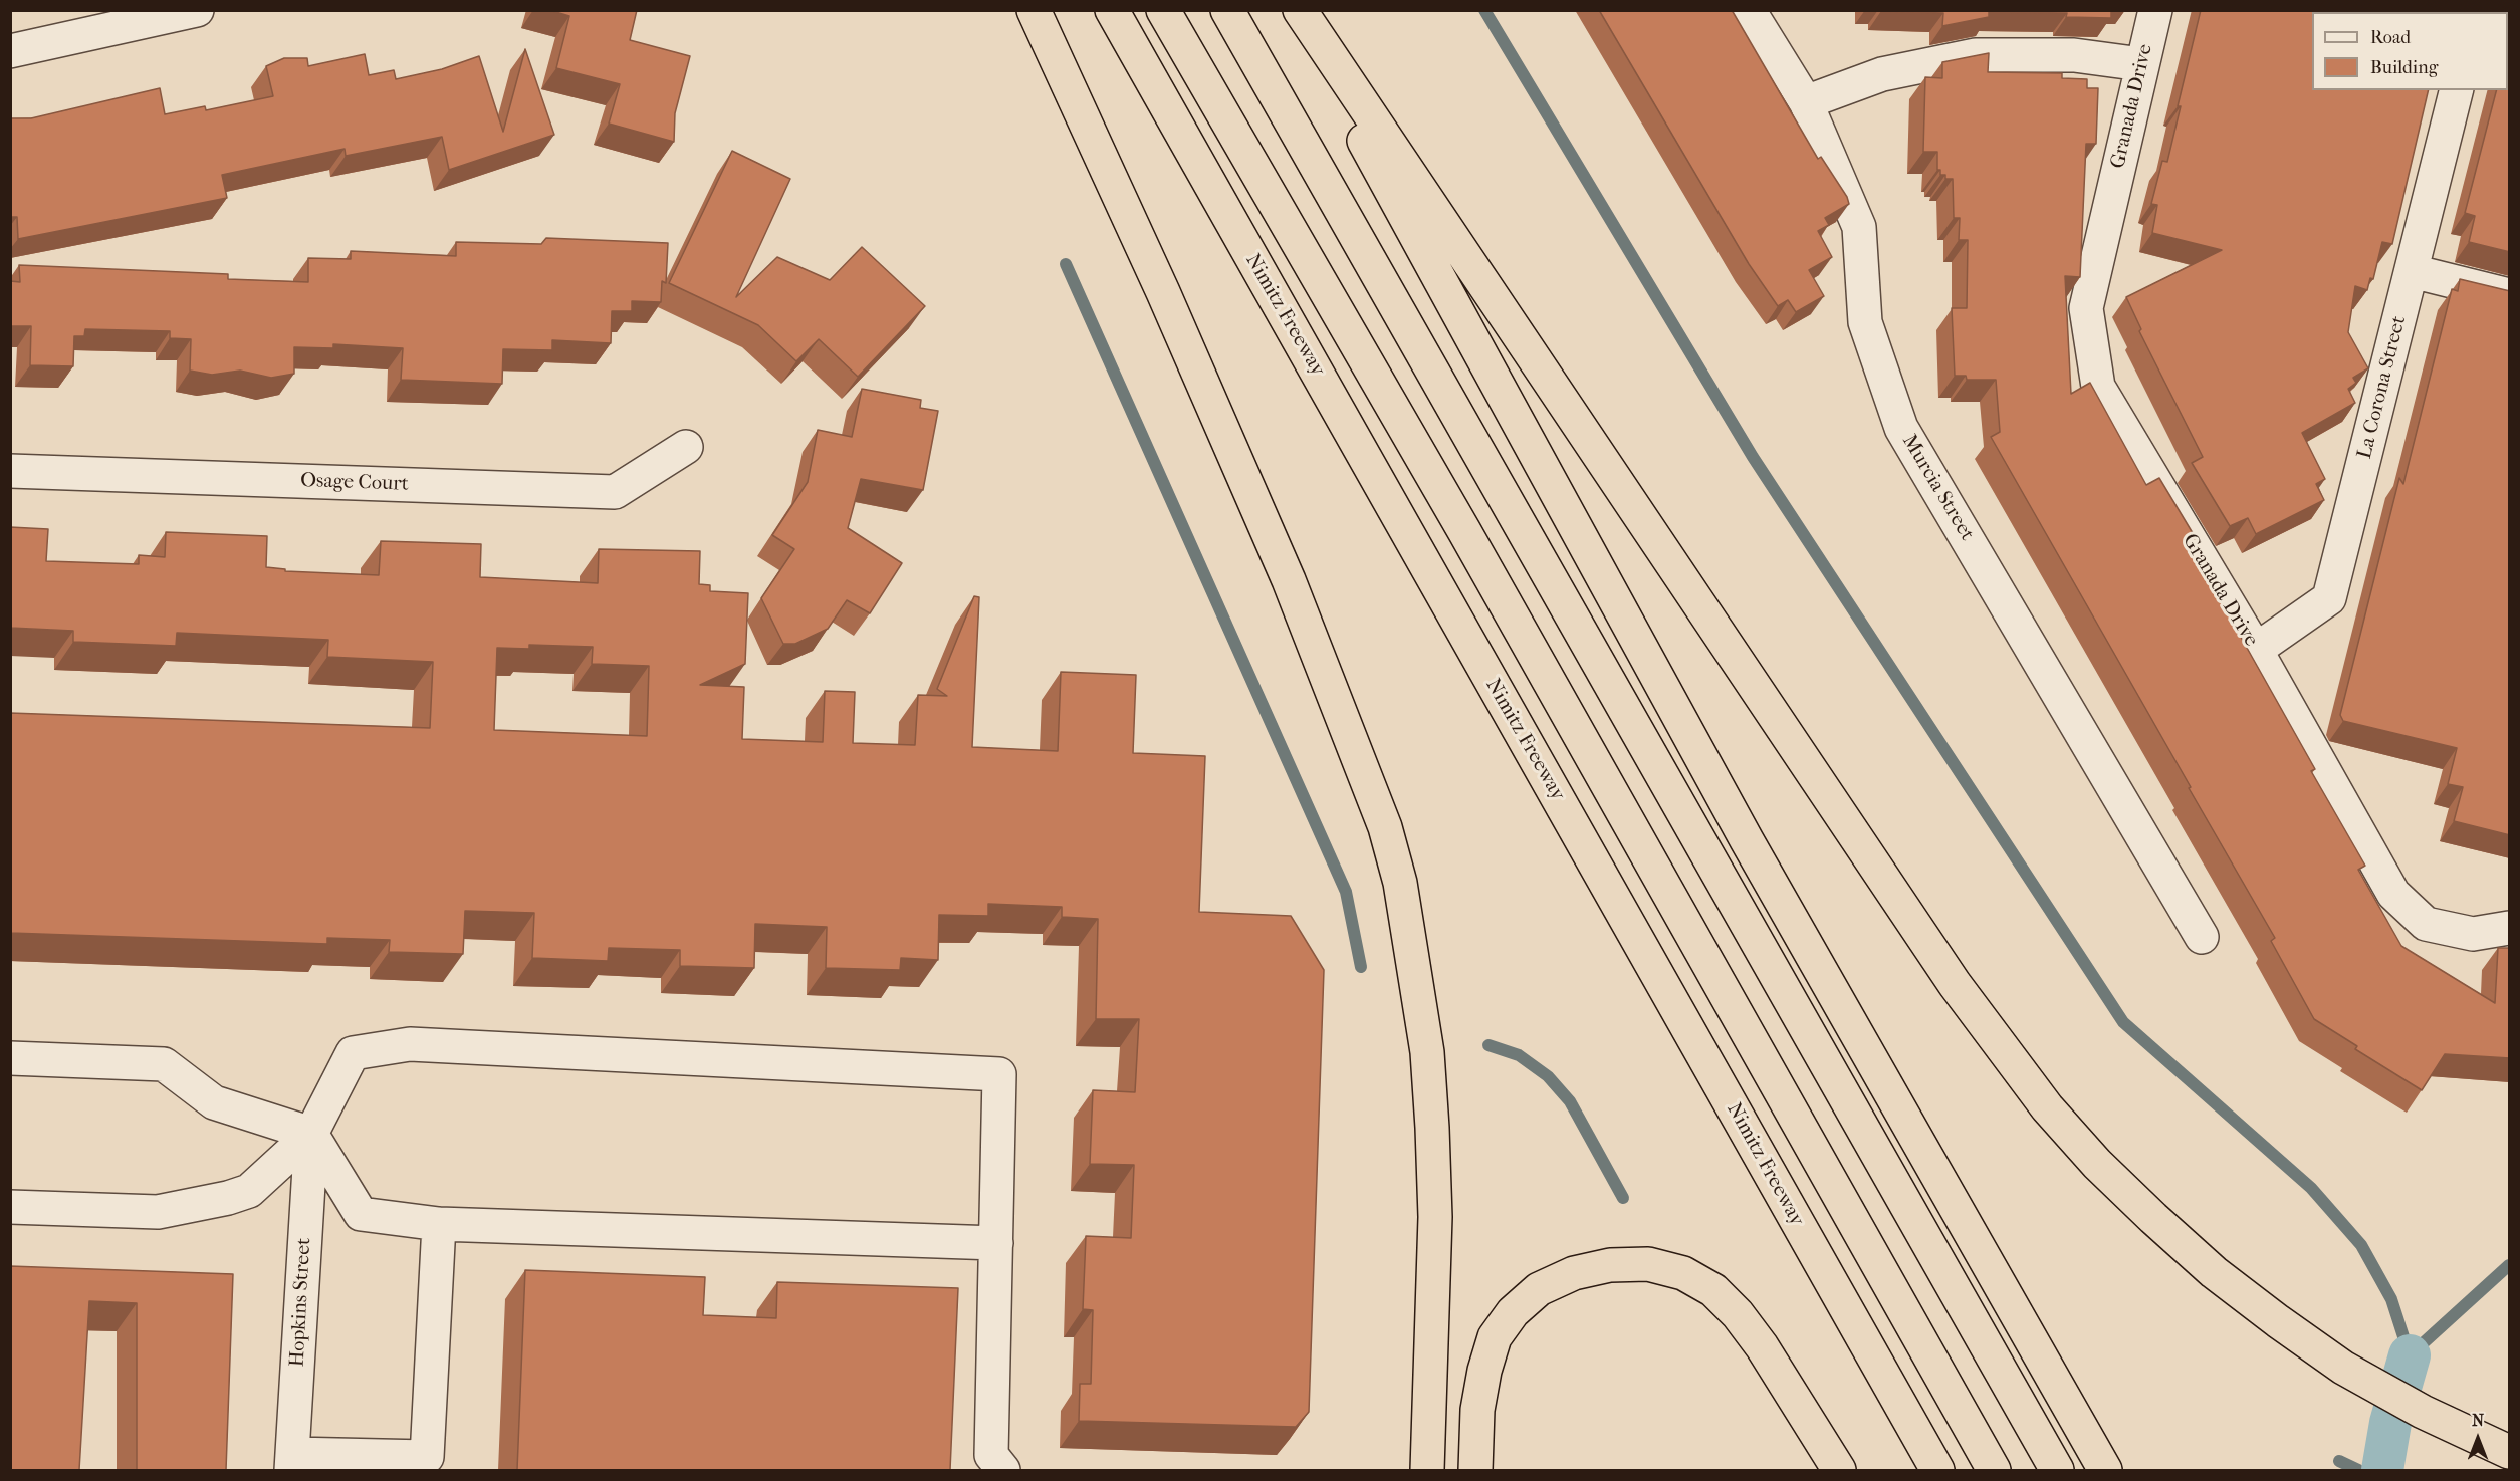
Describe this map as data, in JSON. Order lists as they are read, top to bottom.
{
  "streets": {
    "highway": ["Nimitz Freeway"],
    "street": [
      "Granada Drive",
      "La Corona Street",
      "Osage Court",
      "Murcia Street",
      "Hopkins Street"
    ]
  },
  "crossings": [
    ["Granada Drive", "La Corona Street"]
  ],
  "legend": ["Road", "Building"],
  "north": "top"
}
